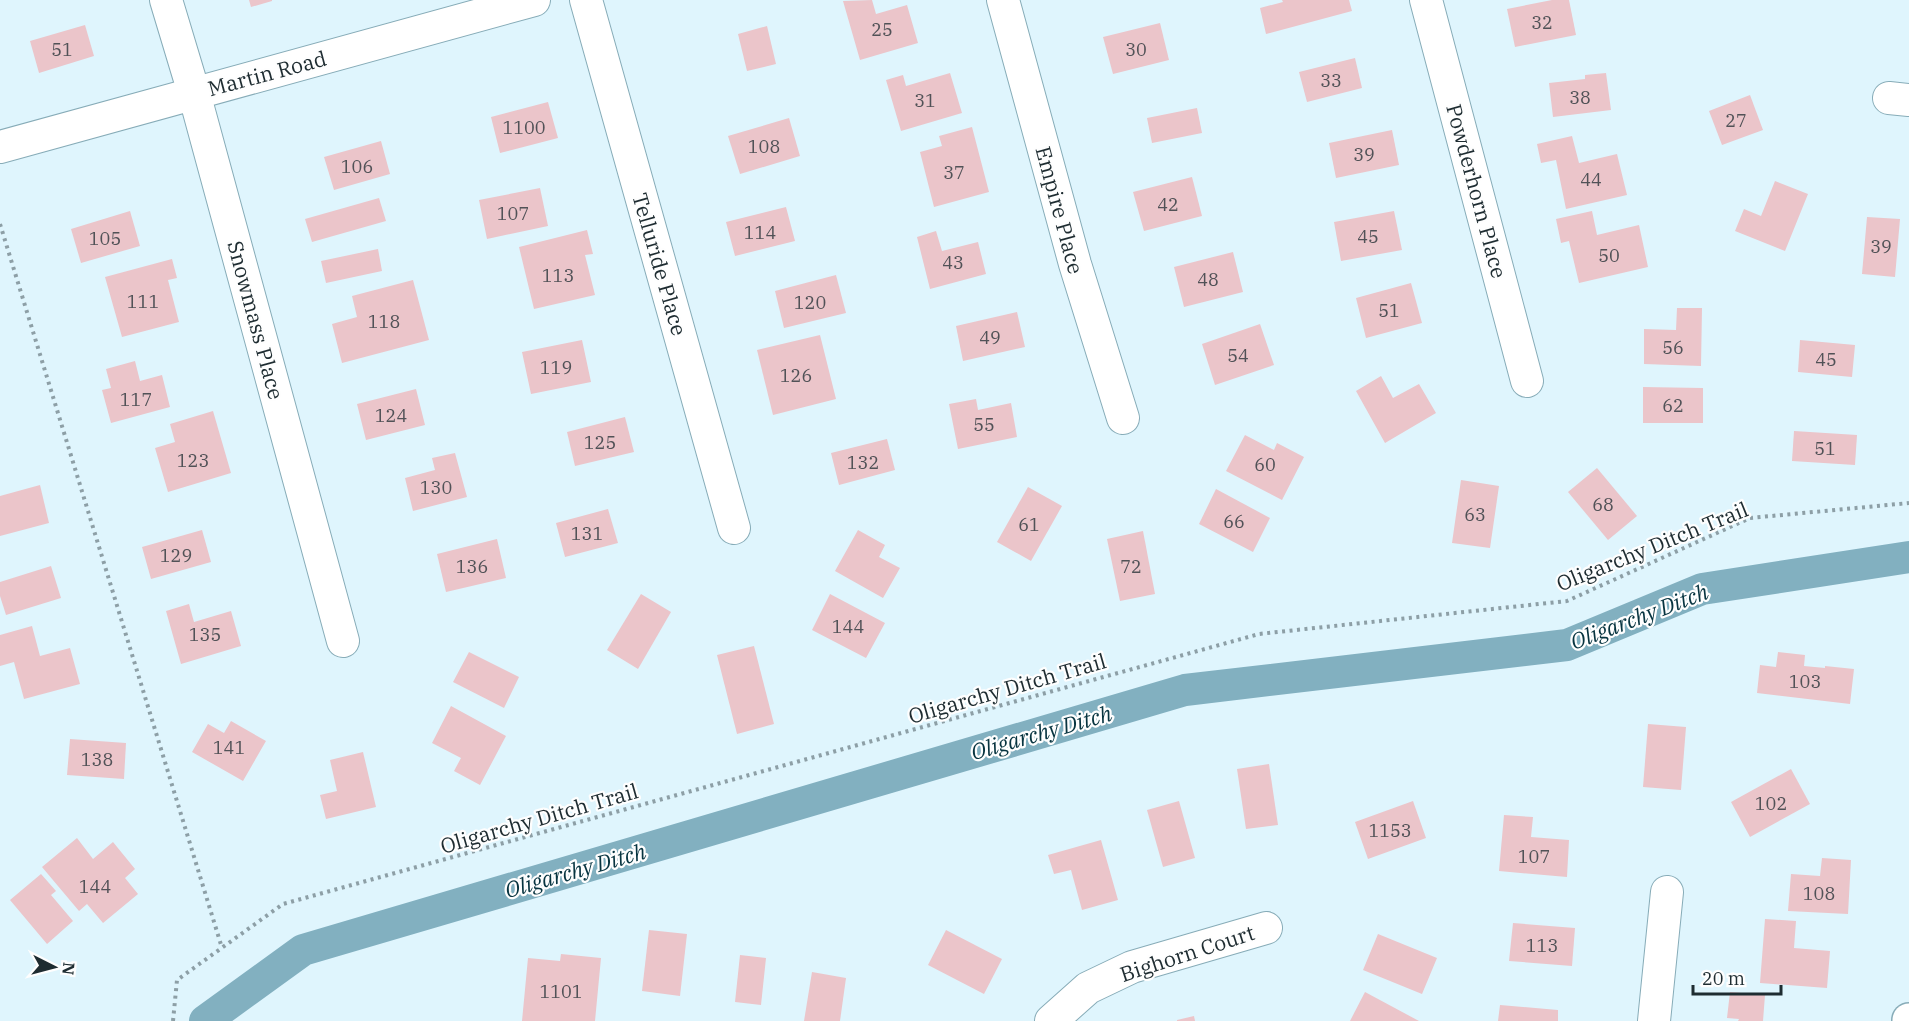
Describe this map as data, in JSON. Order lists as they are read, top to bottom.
{
  "streets": {
    "street": [
      "Martin Road",
      "Powderhorn Place",
      "Empire Place",
      "Telluride Place",
      "Snowmass Place",
      "Bighorn Court"
    ],
    "path": ["Oligarchy Ditch Trail"]
  },
  "crossings": [
    ["Martin Road", "Snowmass Place"]
  ],
  "water": ["Oligarchy Ditch"],
  "house_numbers": [
    "32",
    "25",
    "51",
    "30",
    "33",
    "38",
    "31",
    "27",
    "1100",
    "108",
    "39",
    "106",
    "37",
    "44",
    "42",
    "107",
    "114",
    "45",
    "105",
    "39",
    "50",
    "43",
    "113",
    "48",
    "111",
    "120",
    "51",
    "118",
    "49",
    "56",
    "54",
    "45",
    "119",
    "126",
    "117",
    "62",
    "124",
    "55",
    "125",
    "51",
    "123",
    "132",
    "60",
    "130",
    "68",
    "63",
    "66",
    "61",
    "131",
    "129",
    "136",
    "72",
    "144",
    "135",
    "103",
    "141",
    "138",
    "102",
    "1153",
    "107",
    "144",
    "108",
    "113",
    "1101"
  ],
  "scale_bar": "20 m",
  "north": "right"
}
